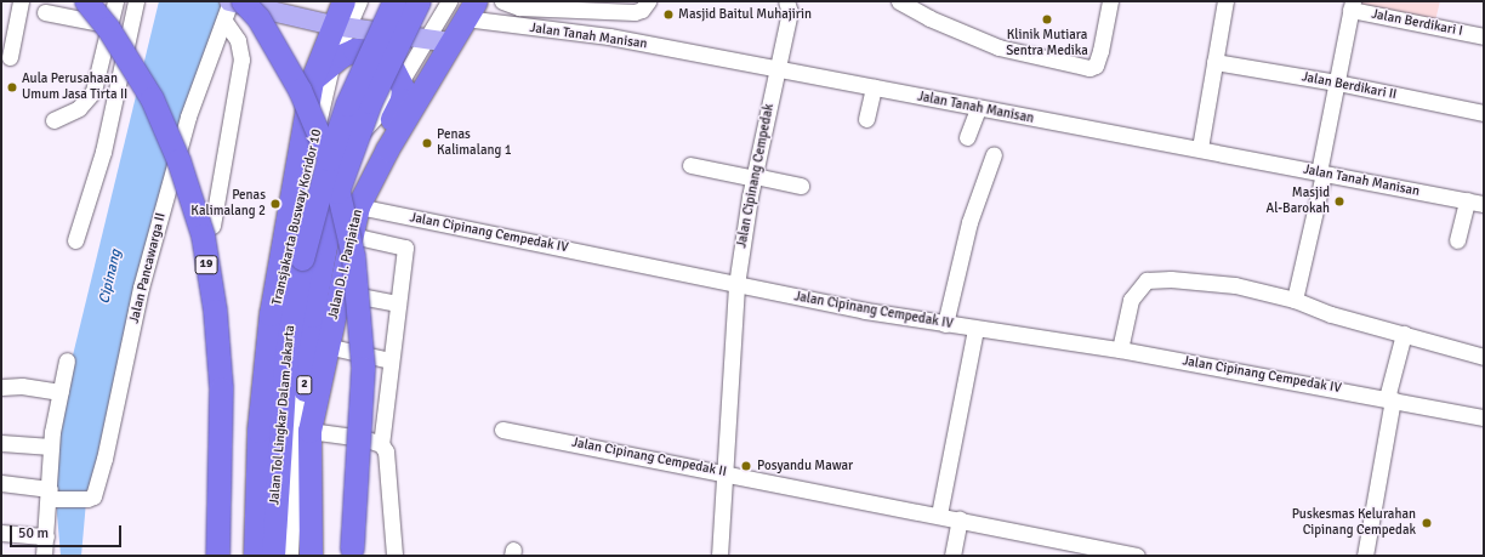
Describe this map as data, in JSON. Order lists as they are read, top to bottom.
{
  "streets": {
    "highway": [
      "19",
      "Jalan D. I. Panjaitan",
      "2",
      "Jalan Tol Lingkar Dalam Jakarta"
    ],
    "street": [
      "Jalan Berdikari I",
      "Jalan Tanah Manisan",
      "Jalan Berdikari II",
      "Jalan Cipinang Cempedak",
      "Transjakarta Busway Koridor 10",
      "Jalan Cipinang Cempedak IV",
      "Jalan Pancawarga II",
      "Jalan Cipinang Cempedak II"
    ]
  },
  "crossings": [
    ["Jalan Tanah Manisan", "Jalan Cipinang Cempedak"],
    ["Jalan Tanah Manisan", "Jalan D. I. Panjaitan"],
    ["Jalan Cipinang Cempedak", "Jalan Cipinang Cempedak IV"],
    ["Jalan Cipinang Cempedak", "Jalan Cipinang Cempedak II"],
    ["Jalan Cipinang Cempedak IV", "Jalan D. I. Panjaitan"]
  ],
  "water": ["Cipinang"],
  "places": [
    "Masjid Baitul Muhajirin",
    "Klinik Mutiara Sentra Medika",
    "Aula Perusahaan Umum Jasa Tirta II",
    "Penas Kalimalang 1",
    "Masjid Al-Barokah",
    "Penas Kalimalang 2",
    "Posyandu Mawar",
    "Puskesmas Kelurahan Cipinang Cempedak"
  ],
  "scale_bar": "50 m"
}
